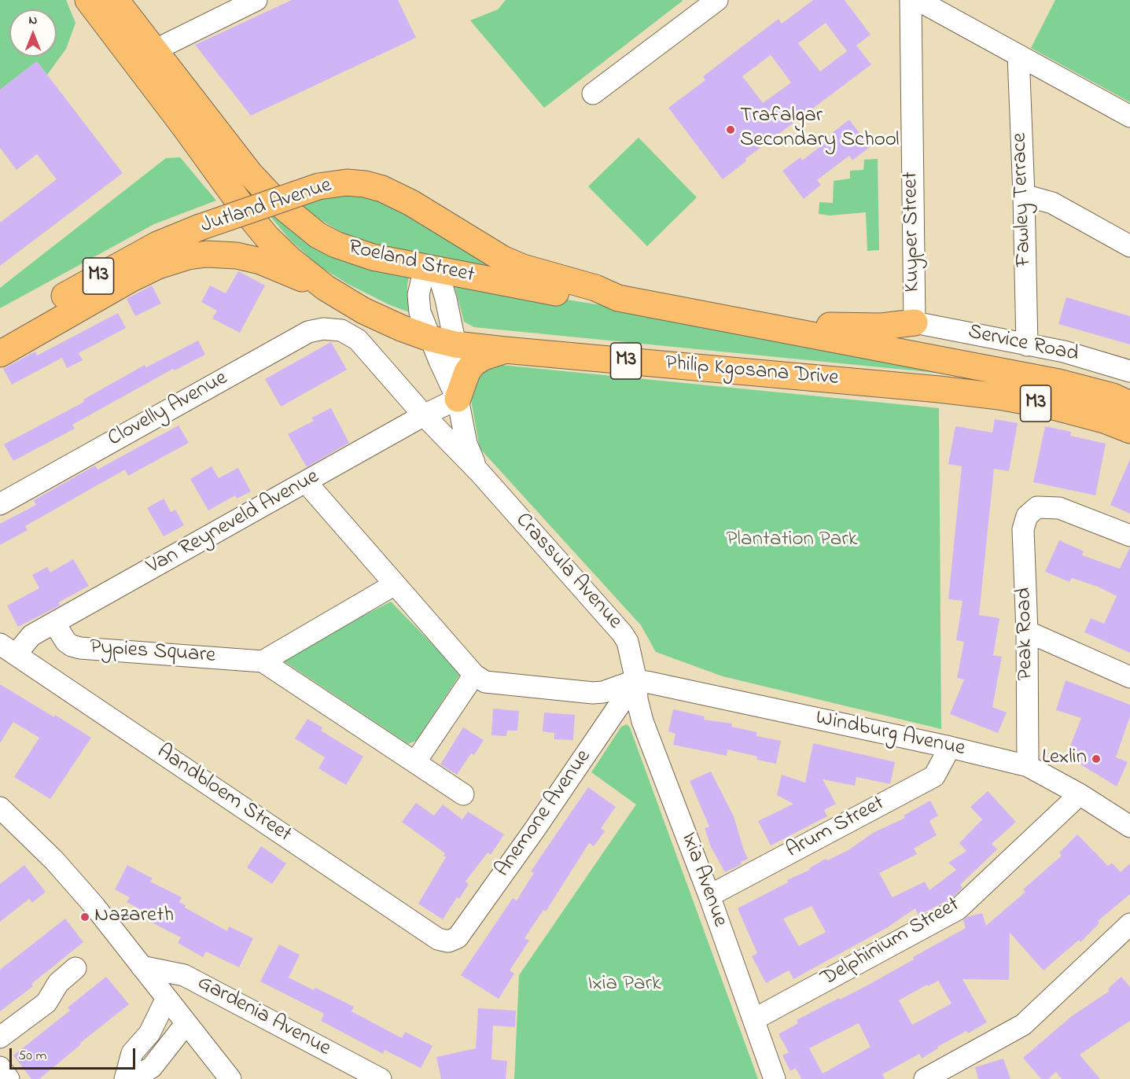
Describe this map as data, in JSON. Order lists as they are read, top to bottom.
{
  "streets": {
    "main road": [
      "Jutland Avenue",
      "Roeland Street",
      "M3",
      "Philip Kgosana Drive"
    ],
    "street": [
      "Fawley Terrace",
      "Kuyper Street",
      "Service Road",
      "Clovelly Avenue",
      "Van Reyneveld Avenue",
      "Crassula Avenue",
      "Peak Road",
      "Pypies Square",
      "Windburg Avenue",
      "Aandbloem Street",
      "Anemone Avenue",
      "Arum Street",
      "Ixia Avenue",
      "Delphinium Street",
      "Gardenia Avenue"
    ]
  },
  "crossings": [
    ["Fawley Terrace", "Service Road"],
    ["Jutland Avenue", "Roeland Street"],
    ["Jutland Avenue", "Philip Kgosana Drive"],
    ["Kuyper Street", "Service Road"],
    ["Roeland Street", "Philip Kgosana Drive"],
    ["Roeland Street", "Crassula Avenue"],
    ["Philip Kgosana Drive", "Crassula Avenue"],
    ["Clovelly Avenue", "Crassula Avenue"],
    ["Van Reyneveld Avenue", "Crassula Avenue"],
    ["Van Reyneveld Avenue", "Pypies Square"],
    ["Van Reyneveld Avenue", "Aandbloem Street"],
    ["Crassula Avenue", "Windburg Avenue"],
    ["Crassula Avenue", "Anemone Avenue"],
    ["Crassula Avenue", "Ixia Avenue"],
    ["Peak Road", "Windburg Avenue"],
    ["Windburg Avenue", "Anemone Avenue"],
    ["Windburg Avenue", "Arum Street"],
    ["Windburg Avenue", "Ixia Avenue"],
    ["Windburg Avenue", "Delphinium Street"],
    ["Aandbloem Street", "Anemone Avenue"],
    ["Anemone Avenue", "Ixia Avenue"],
    ["Arum Street", "Ixia Avenue"],
    ["Ixia Avenue", "Delphinium Street"]
  ],
  "parks": ["Plantation Park", "Ixia Park"],
  "places": ["Trafalgar Secondary School", "Lexlin", "Nazareth"],
  "scale_bar": "50 m",
  "north": "top"
}
